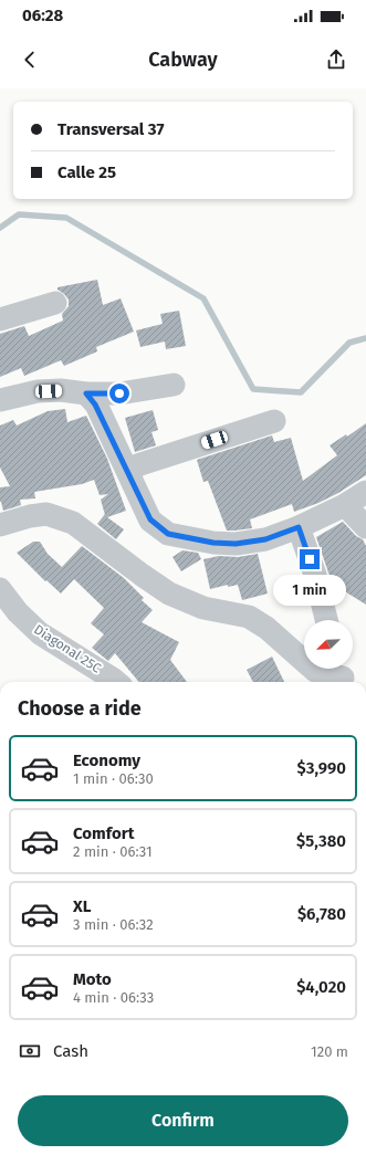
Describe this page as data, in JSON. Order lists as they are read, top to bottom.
{
  "streets": {
    "street": ["Diagonal 25C"]
  },
  "north": "bottom left",
  "page": {
    "status": "06:28",
    "header": "Cabway",
    "banner": ["Transversal 37", "Calle 25"],
    "bubble": "1 min",
    "heading": "Choose a ride",
    "list": [
      {
        "name": "Economy",
        "note": "1 min · 06:30",
        "value": "$3,990"
      },
      {
        "name": "Comfort",
        "note": "2 min · 06:31",
        "value": "$5,380"
      },
      {
        "name": "XL",
        "note": "3 min · 06:32",
        "value": "$6,780"
      },
      {
        "name": "Moto",
        "note": "4 min · 06:33",
        "value": "$4,020"
      }
    ],
    "pay": ["Cash", "120 m"],
    "buttons": "Confirm"
  }
}
